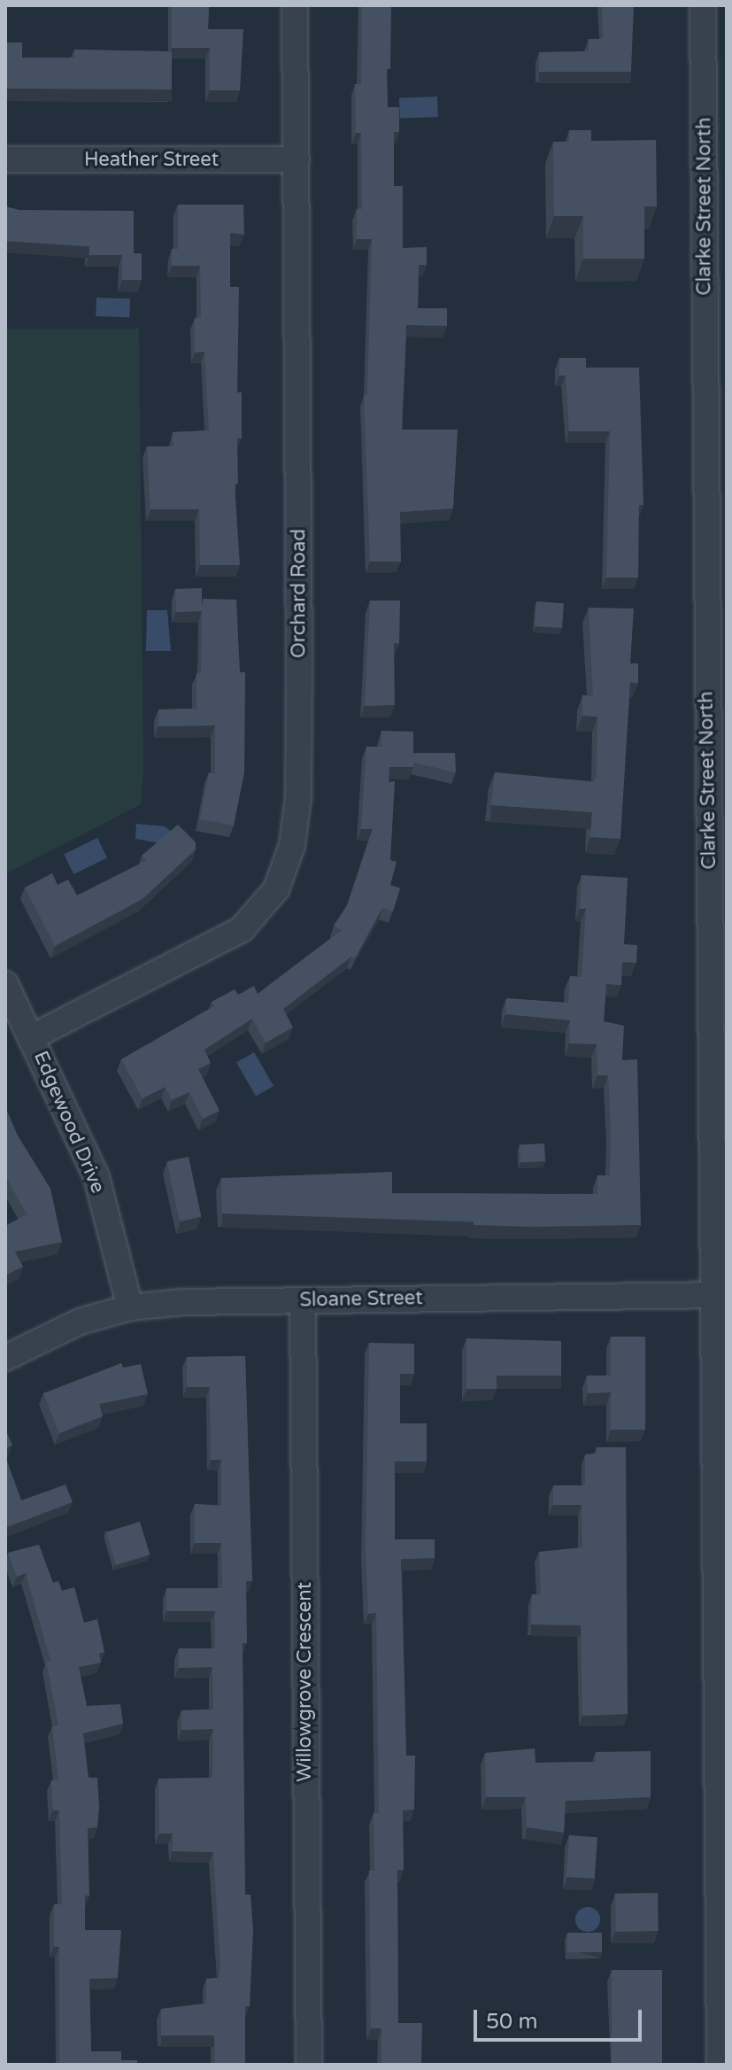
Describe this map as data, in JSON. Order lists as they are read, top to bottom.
{
  "streets": {
    "street": [
      "Heather Street",
      "Clarke Street North",
      "Orchard Road",
      "Edgewood Drive",
      "Sloane Street",
      "Willowgrove Crescent"
    ]
  },
  "crossings": [
    ["Heather Street", "Orchard Road"],
    ["Clarke Street North", "Sloane Street"],
    ["Orchard Road", "Edgewood Drive"],
    ["Edgewood Drive", "Sloane Street"],
    ["Sloane Street", "Willowgrove Crescent"]
  ],
  "scale_bar": "50 m"
}
